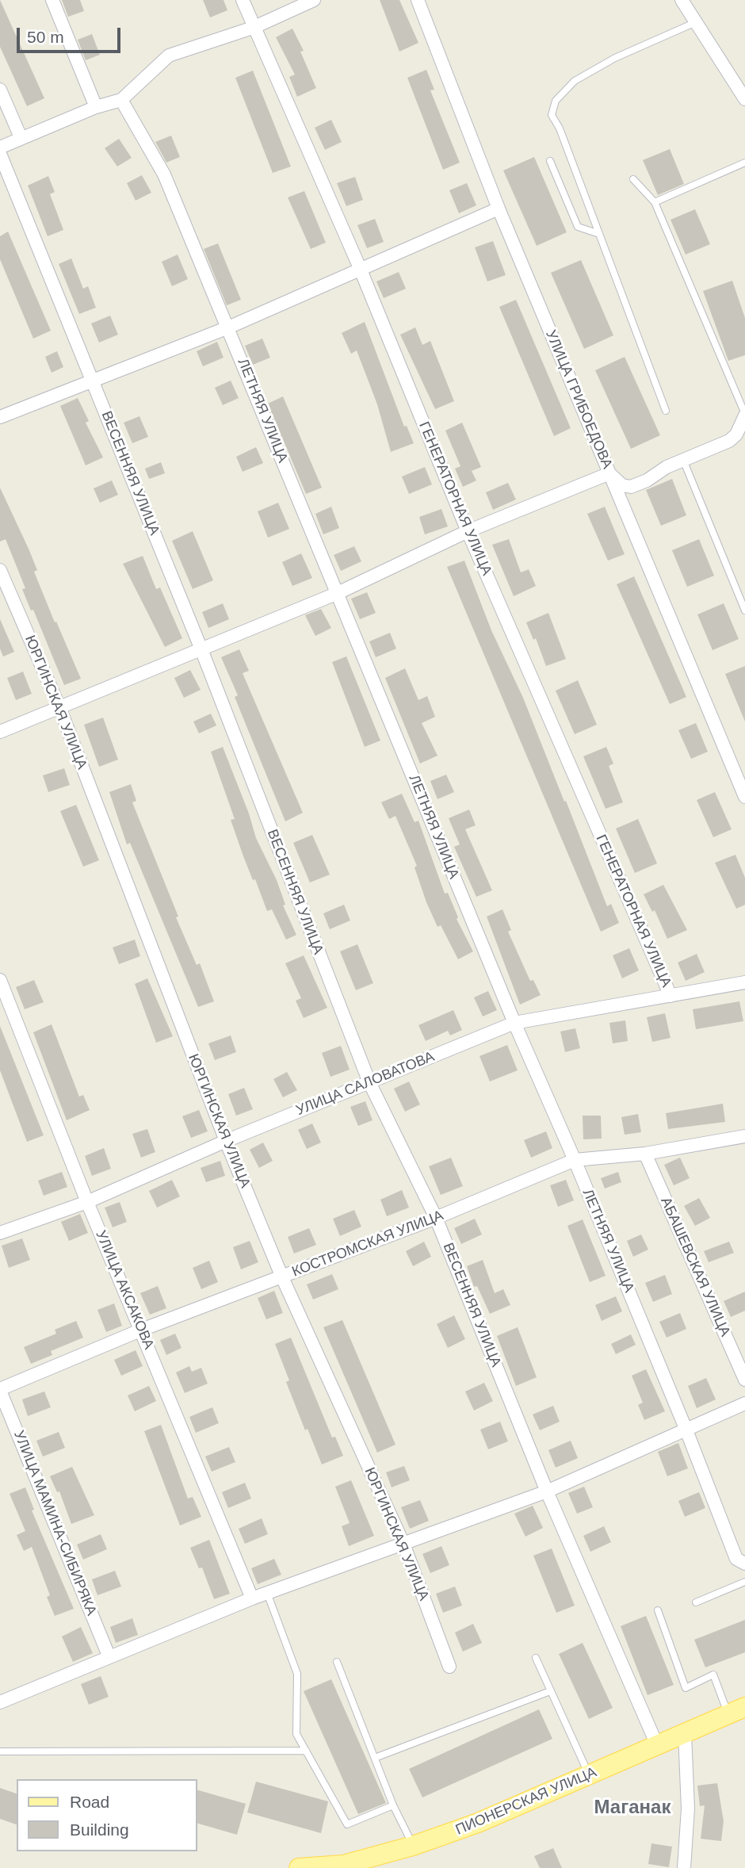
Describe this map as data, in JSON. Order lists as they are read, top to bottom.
{
  "streets": {
    "main road": ["ПИОНЕРСКАЯ УЛИЦА"],
    "street": [
      "УЛИЦА ГРИБОЕДОВА",
      "ЛЕТНЯЯ УЛИЦА",
      "ВЕСЕННЯЯ УЛИЦА",
      "ГЕНЕРАТОРНАЯ УЛИЦА",
      "ЮРГИНСКАЯ УЛИЦА",
      "УЛИЦА САЛОВАТОВА",
      "КОСТРОМСКАЯ УЛИЦА",
      "АБАШЕВСКАЯ УЛИЦА",
      "УЛИЦА АКСАКОВА",
      "УЛИЦА МАМИНА-СИБИРЯКА"
    ]
  },
  "crossings": [
    ["ЛЕТНЯЯ УЛИЦА", "УЛИЦА САЛОВАТОВА"],
    ["ЛЕТНЯЯ УЛИЦА", "КОСТРОМСКАЯ УЛИЦА"],
    ["ВЕСЕННЯЯ УЛИЦА", "УЛИЦА САЛОВАТОВА"],
    ["ВЕСЕННЯЯ УЛИЦА", "КОСТРОМСКАЯ УЛИЦА"],
    ["ВЕСЕННЯЯ УЛИЦА", "ПИОНЕРСКАЯ УЛИЦА"],
    ["ГЕНЕРАТОРНАЯ УЛИЦА", "УЛИЦА САЛОВАТОВА"],
    ["ЮРГИНСКАЯ УЛИЦА", "УЛИЦА САЛОВАТОВА"],
    ["ЮРГИНСКАЯ УЛИЦА", "КОСТРОМСКАЯ УЛИЦА"],
    ["УЛИЦА САЛОВАТОВА", "УЛИЦА АКСАКОВА"],
    ["КОСТРОМСКАЯ УЛИЦА", "АБАШЕВСКАЯ УЛИЦА"],
    ["КОСТРОМСКАЯ УЛИЦА", "УЛИЦА АКСАКОВА"],
    ["КОСТРОМСКАЯ УЛИЦА", "УЛИЦА МАМИНА-СИБИРЯКА"]
  ],
  "districts": ["Маганак"],
  "legend": ["Road", "Building"],
  "scale_bar": "50 m"
}
